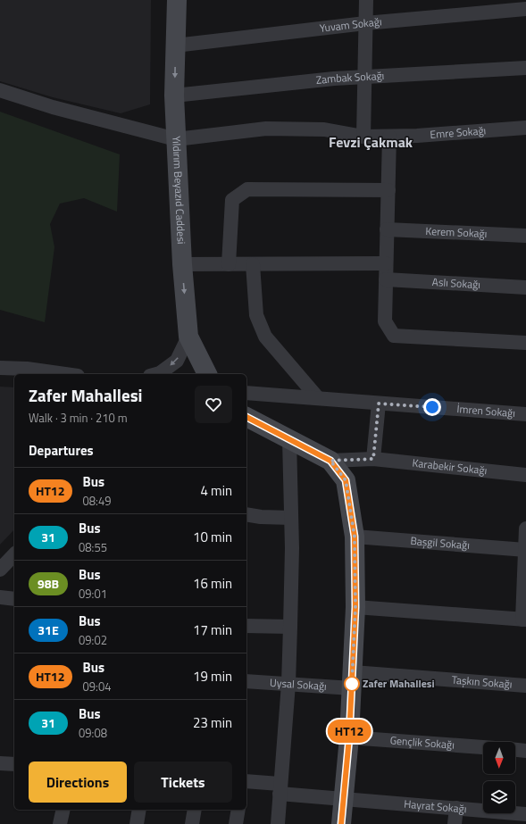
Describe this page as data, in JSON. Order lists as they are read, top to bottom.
{
  "streets": {
    "main road": ["Yıldırım Beyazıd Caddesi"],
    "street": [
      "Yuvam Sokağı",
      "Zambak Sokağı",
      "Emre Sokağı",
      "Kerem Sokağı",
      "Aslı Sokağı",
      "İmren Sokağı",
      "Karabekir Sokağı",
      "Başgil Sokağı",
      "Taşkın Sokağı",
      "Uysal Sokağı",
      "Gençlik Sokağı",
      "Hayrat Sokağı"
    ]
  },
  "crossings": [
    ["Yuvam Sokağı", "Yıldırım Beyazıd Caddesi"],
    ["Zambak Sokağı", "Yıldırım Beyazıd Caddesi"],
    ["Emre Sokağı", "Yıldırım Beyazıd Caddesi"],
    ["Taşkın Sokağı", "Uysal Sokağı"]
  ],
  "districts": ["Fevzi Çakmak"],
  "places": ["Zafer Mahallesi"],
  "lines": ["bus line HT12"],
  "north": "bottom",
  "page": {
    "on_map": "HT12",
    "heading": [
      ["Zafer Mahallesi", "Walk · 3 min · 210 m"],
      "Departures"
    ],
    "list": [
      {
        "mark": "HT12",
        "name": "Bus",
        "note": "08:49",
        "value": "4 min"
      },
      {
        "mark": "31",
        "name": "Bus",
        "note": "08:55",
        "value": "10 min"
      },
      {
        "mark": "98B",
        "name": "Bus",
        "note": "09:01",
        "value": "16 min"
      },
      {
        "mark": "31E",
        "name": "Bus",
        "note": "09:02",
        "value": "17 min"
      },
      {
        "mark": "HT12",
        "name": "Bus",
        "note": "09:04",
        "value": "19 min"
      },
      {
        "mark": "31",
        "name": "Bus",
        "note": "09:08",
        "value": "23 min"
      }
    ],
    "buttons": ["Directions", "Tickets"]
  }
}
